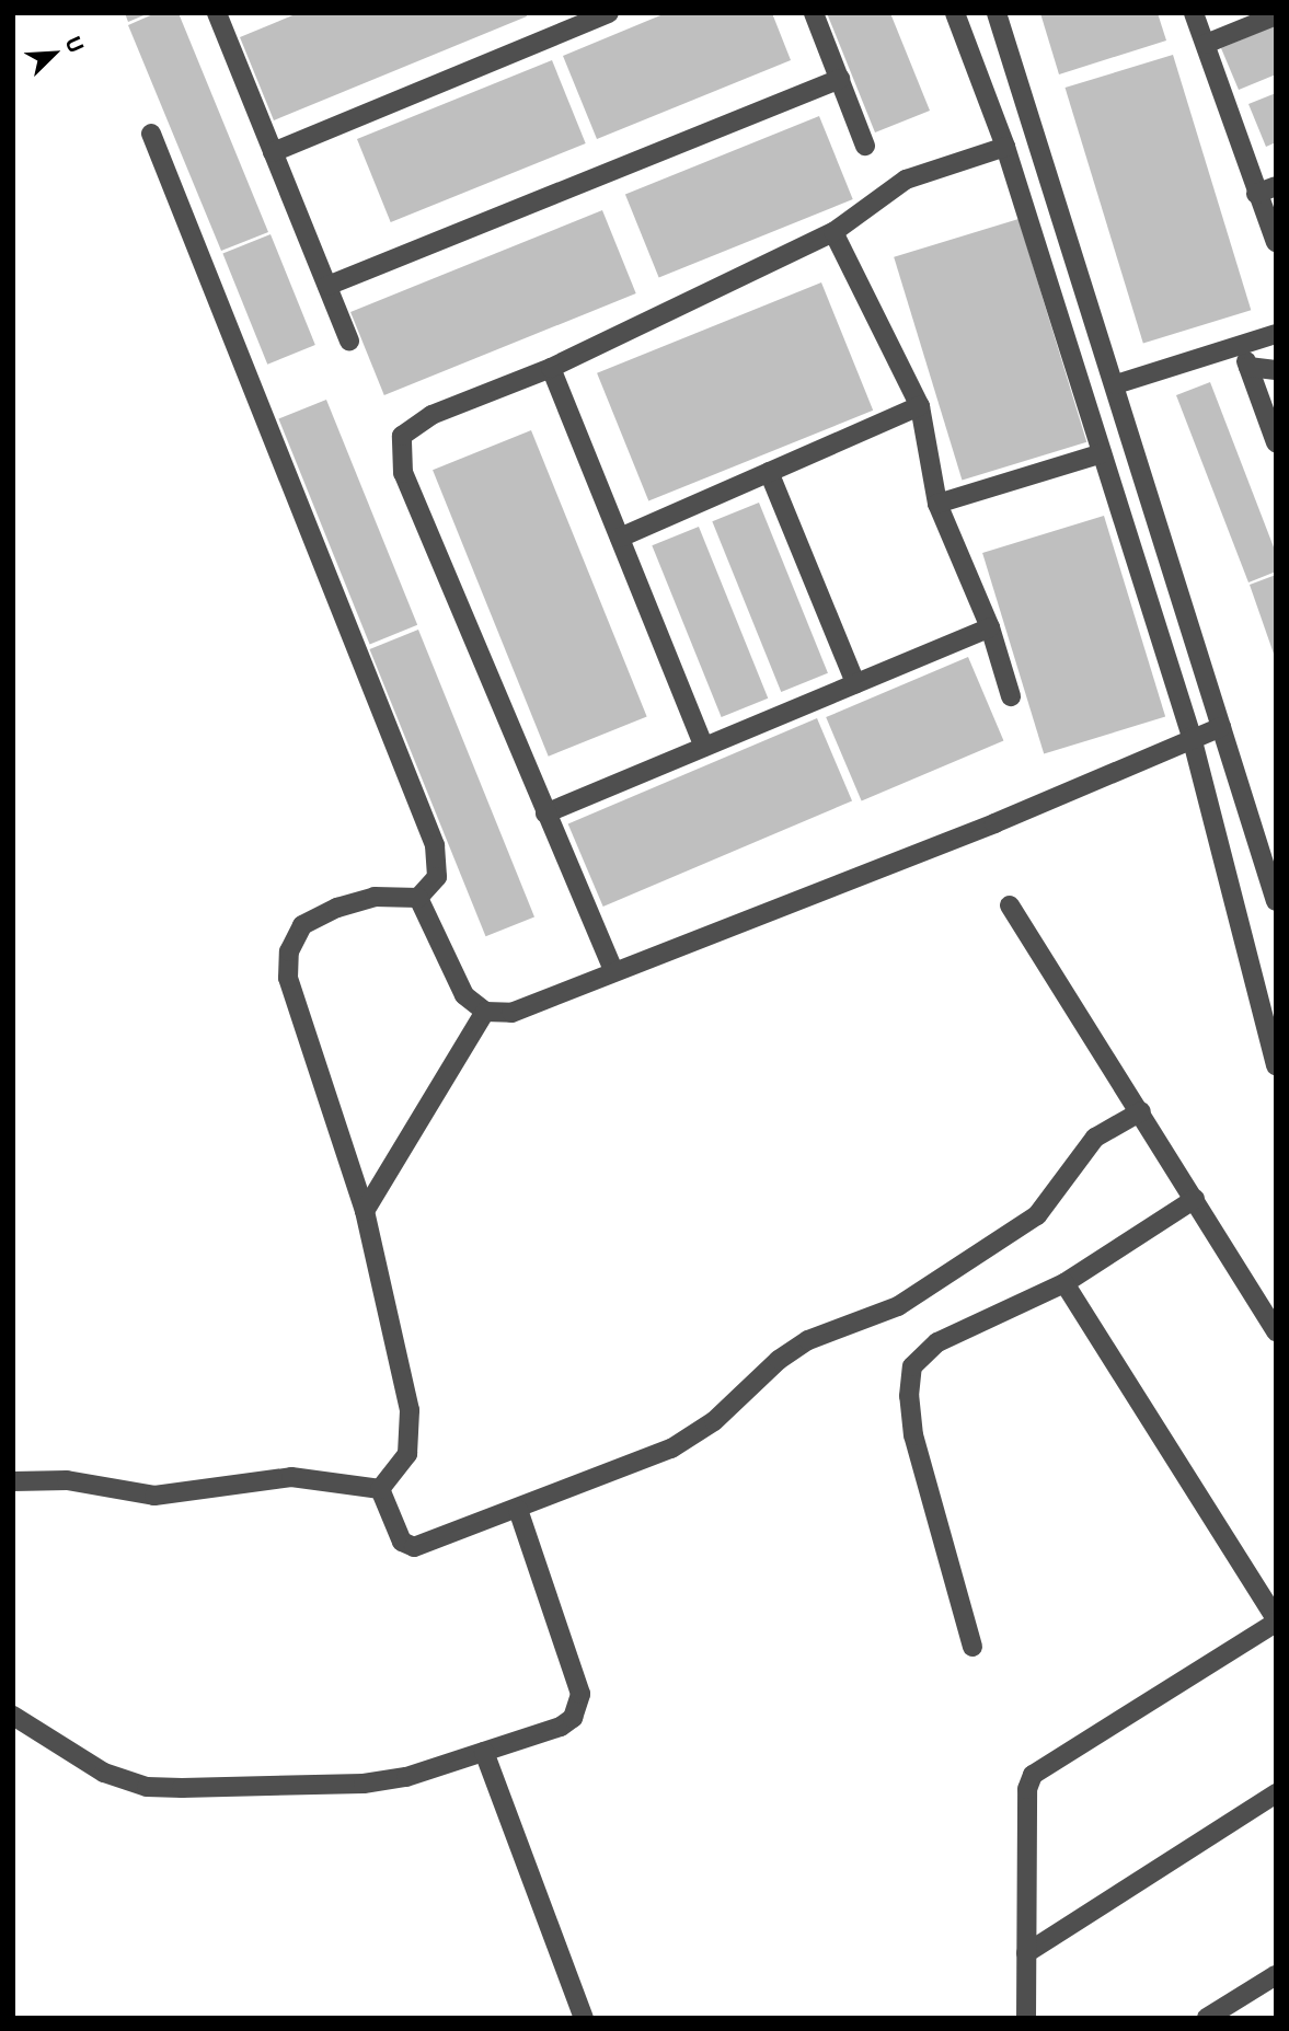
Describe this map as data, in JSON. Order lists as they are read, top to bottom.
{
  "north": "top right"
}
